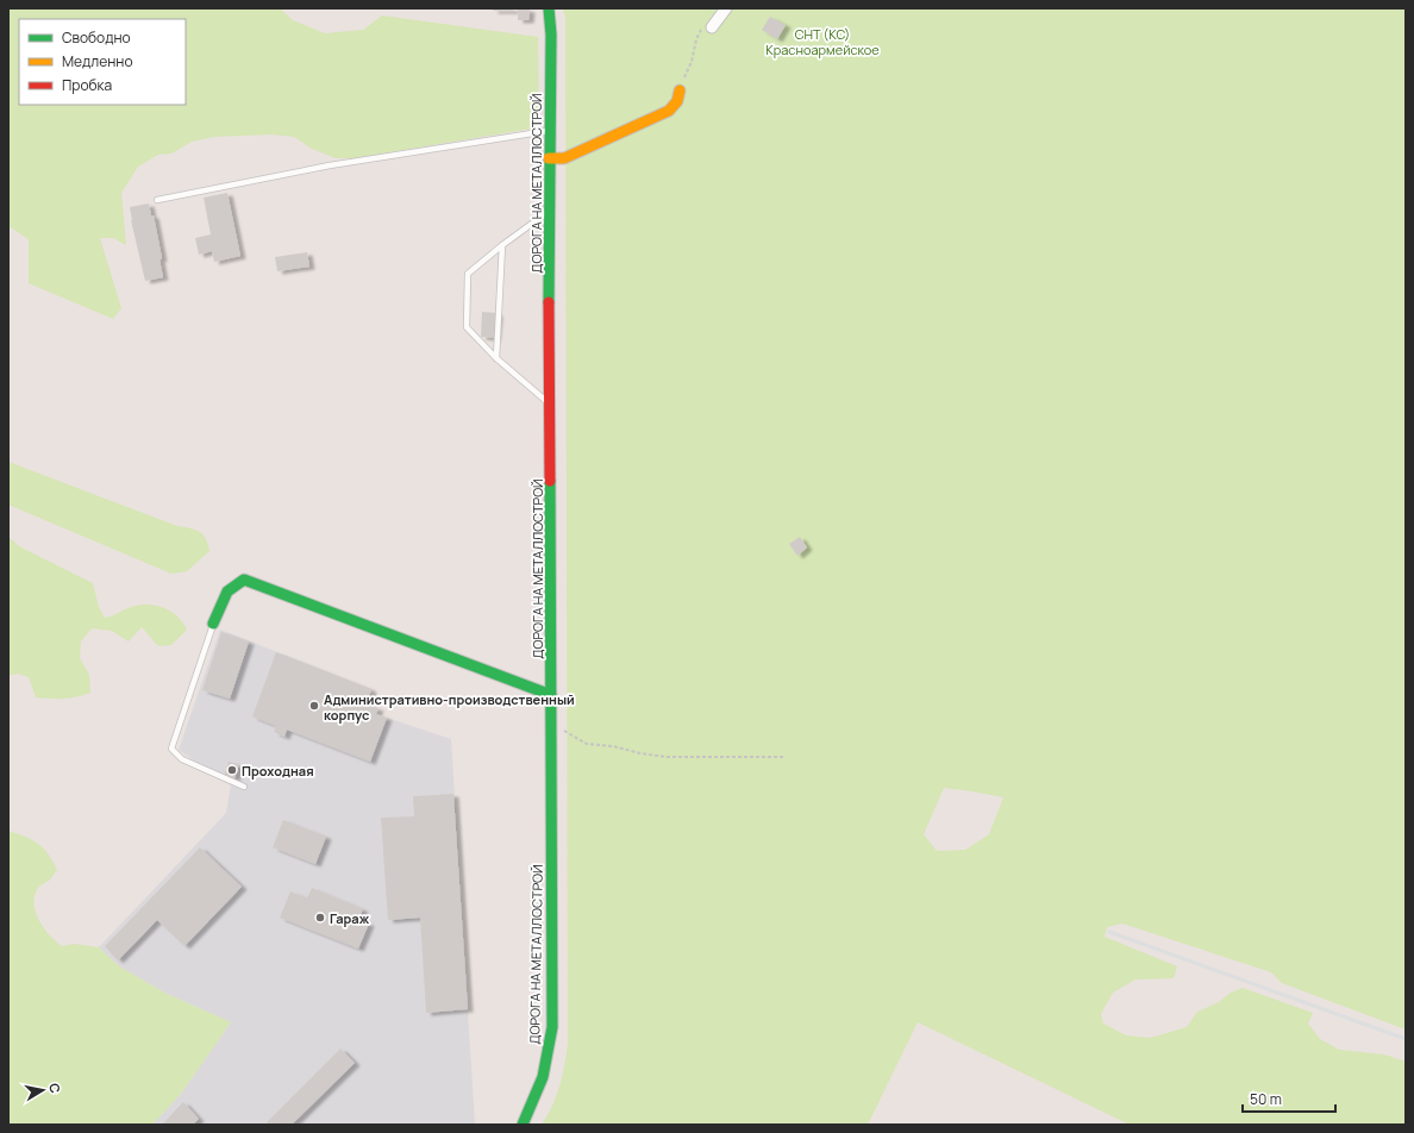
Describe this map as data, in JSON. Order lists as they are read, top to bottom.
{
  "streets": {
    "street": ["ДОРОГА НА МЕТАЛЛОСТРОЙ"]
  },
  "parks": ["СНТ (КС) Красноармейское"],
  "places": ["Административно-производственный корпус", "Проходная", "Гараж"],
  "legend": ["Свободно", "Медленно", "Пробка"],
  "scale_bar": "50 m",
  "north": "right"
}
